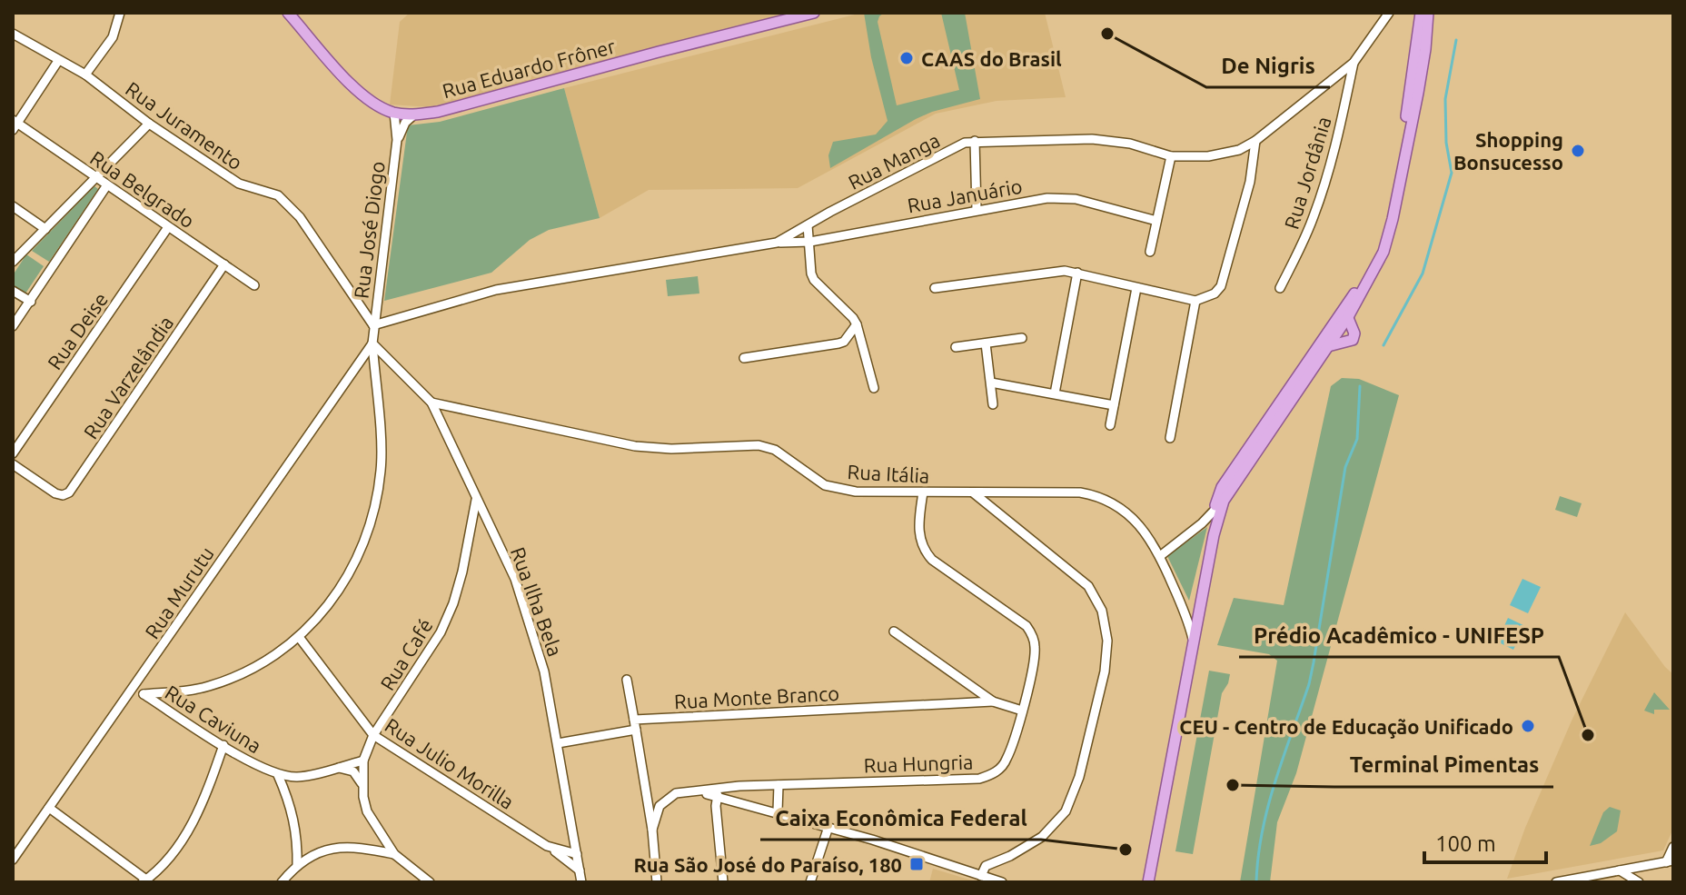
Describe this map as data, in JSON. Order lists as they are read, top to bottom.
{
  "streets": {
    "main road": ["Rua Eduardo Frôner"],
    "street": [
      "Rua Juramento",
      "Rua Manga",
      "Rua Jordânia",
      "Rua Belgrado",
      "Rua Januário",
      "Rua José Diogo",
      "Rua Deise",
      "Rua Varzelândia",
      "Rua Itália",
      "Rua Murutu",
      "Rua Ilha Bela",
      "Rua Café",
      "Rua Monte Branco",
      "Rua Caviuna",
      "Rua Julio Morilla",
      "Rua Hungria"
    ]
  },
  "crossings": [
    ["Rua Eduardo Frôner", "Rua José Diogo"],
    ["Rua Juramento", "Rua Manga"],
    ["Rua Juramento", "Rua José Diogo"],
    ["Rua Manga", "Rua Jordânia"],
    ["Rua Manga", "Rua Januário"],
    ["Rua Manga", "Rua José Diogo"],
    ["Rua Belgrado", "Rua Deise"],
    ["Rua Belgrado", "Rua Varzelândia"],
    ["Rua Itália", "Rua Ilha Bela"],
    ["Rua Itália", "Rua Hungria"],
    ["Rua Murutu", "Rua Ilha Bela"],
    ["Rua Murutu", "Rua Caviuna"],
    ["Rua Ilha Bela", "Rua Café"],
    ["Rua Ilha Bela", "Rua Monte Branco"],
    ["Rua Ilha Bela", "Rua Julio Morilla"],
    ["Rua Café", "Rua Julio Morilla"]
  ],
  "places": {
    "other": [
      "De Nigris",
      "CAAS do Brasil",
      "Shopping Bonsucesso",
      "CEU - Centro de Educação Unificado",
      "Prédio Acadêmico - UNIFESP",
      "Terminal Pimentas",
      "Caixa Econômica Federal"
    ],
    "transit": ["Rua São José do Paraíso, 180"]
  },
  "scale_bar": "100 m"
}
